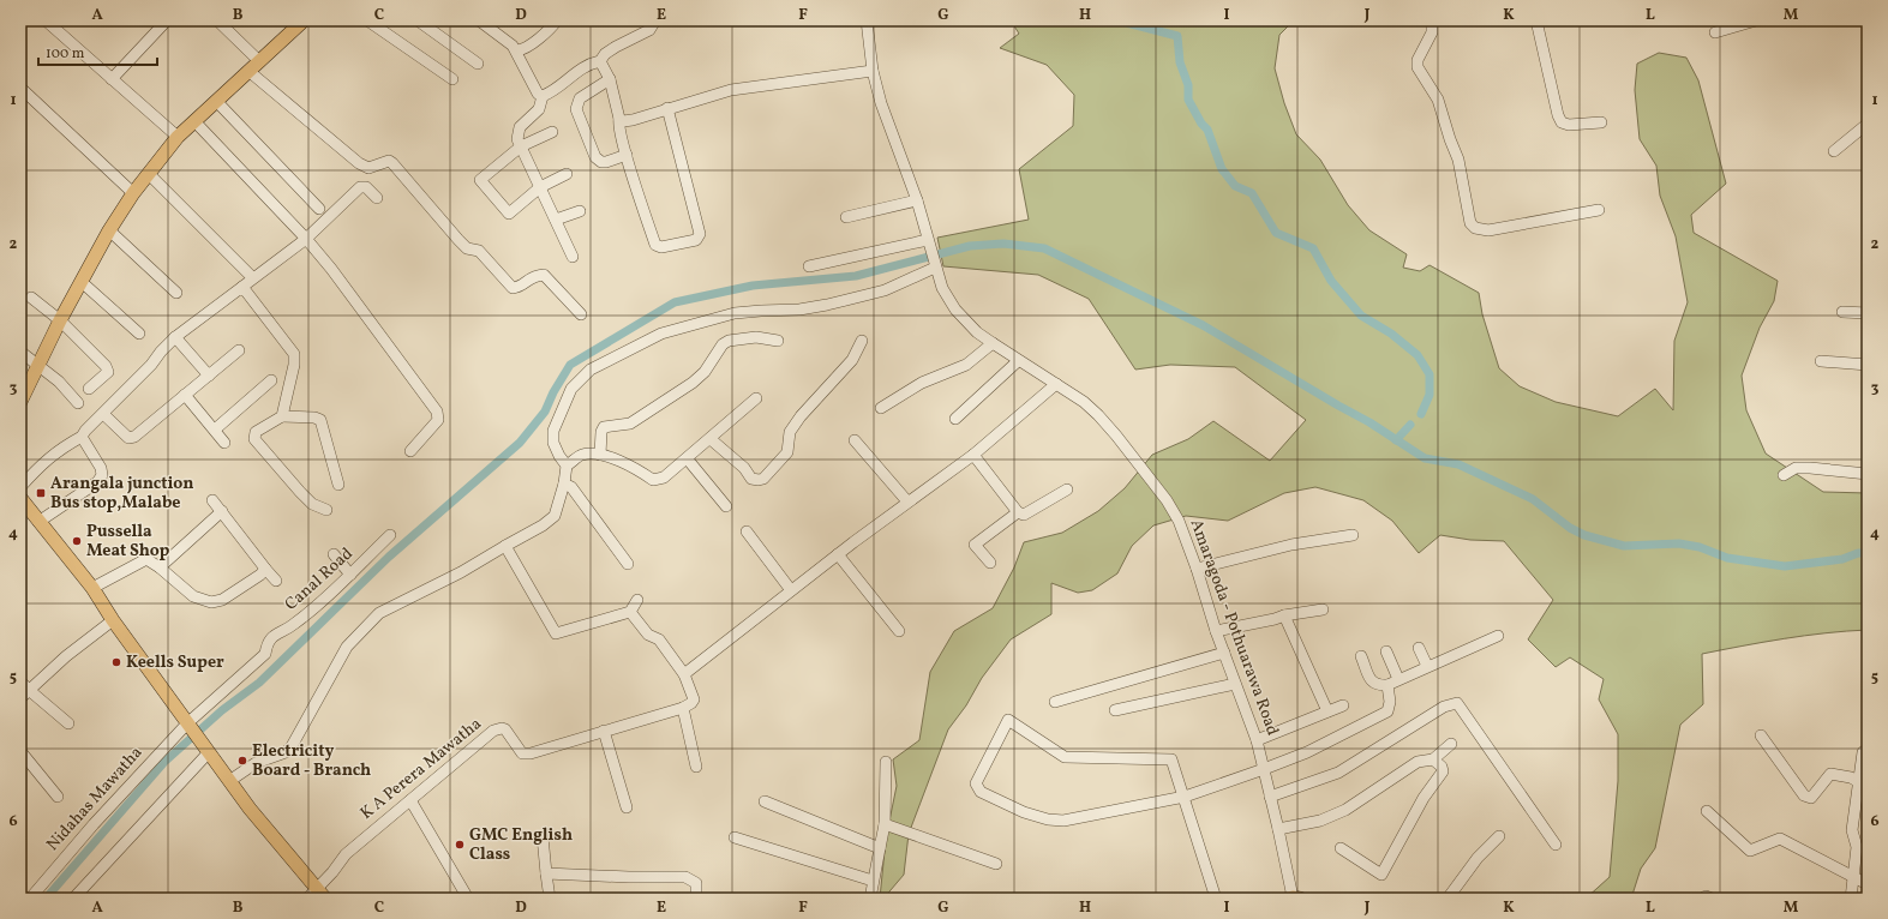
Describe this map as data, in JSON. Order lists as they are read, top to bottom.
{
  "streets": {
    "street": [
      "Canal Road",
      "Amaragoda - Pothuarawa Road",
      "K A Perera Mawatha",
      "Nidahas Mawatha"
    ]
  },
  "crossings": [
    ["Canal Road", "Nidahas Mawatha"]
  ],
  "places": {
    "transit": ["Arangala junction Bus stop,Malabe"],
    "other": [
      "Pussella Meat Shop",
      "Keells Super",
      "Electricity Board - Branch",
      "GMC English Class"
    ]
  },
  "scale_bar": "100 m",
  "grid": {
    "columns": [
      "A",
      "B",
      "C",
      "D",
      "E",
      "F",
      "G",
      "H",
      "I",
      "J",
      "K",
      "L",
      "M"
    ],
    "rows": [
      "1",
      "2",
      "3",
      "4",
      "5",
      "6"
    ]
  }
}
